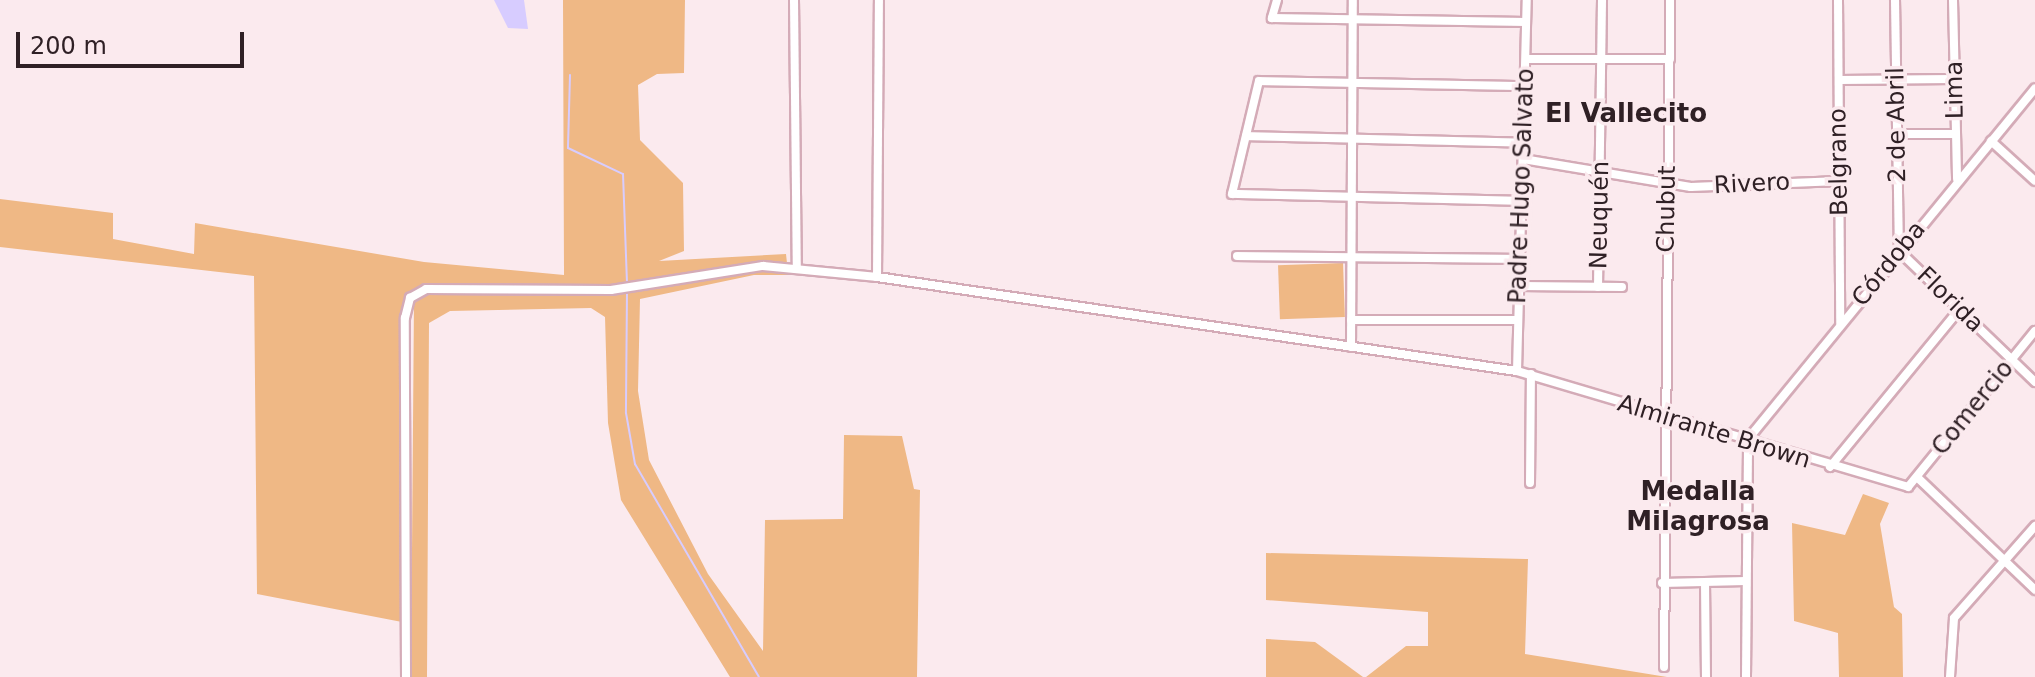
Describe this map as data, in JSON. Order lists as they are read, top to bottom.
{
  "streets": {
    "street": [
      "Lima",
      "2 de Abril",
      "Belgrano",
      "Rivero",
      "Padre Hugo Salvato",
      "Chubut",
      "Neuquén",
      "Córdoba",
      "Florida",
      "Comercio",
      "Almirante Brown"
    ]
  },
  "crossings": [
    ["Lima", "Córdoba"],
    ["2 de Abril", "Córdoba"],
    ["2 de Abril", "Florida"],
    ["Belgrano", "Rivero"],
    ["Belgrano", "Córdoba"],
    ["Rivero", "Padre Hugo Salvato"],
    ["Rivero", "Chubut"],
    ["Rivero", "Neuquén"],
    ["Padre Hugo Salvato", "Almirante Brown"],
    ["Chubut", "Almirante Brown"],
    ["Córdoba", "Florida"],
    ["Córdoba", "Almirante Brown"],
    ["Florida", "Comercio"],
    ["Comercio", "Almirante Brown"]
  ],
  "districts": ["El Vallecito", "Medalla Milagrosa"],
  "scale_bar": "200 m"
}
